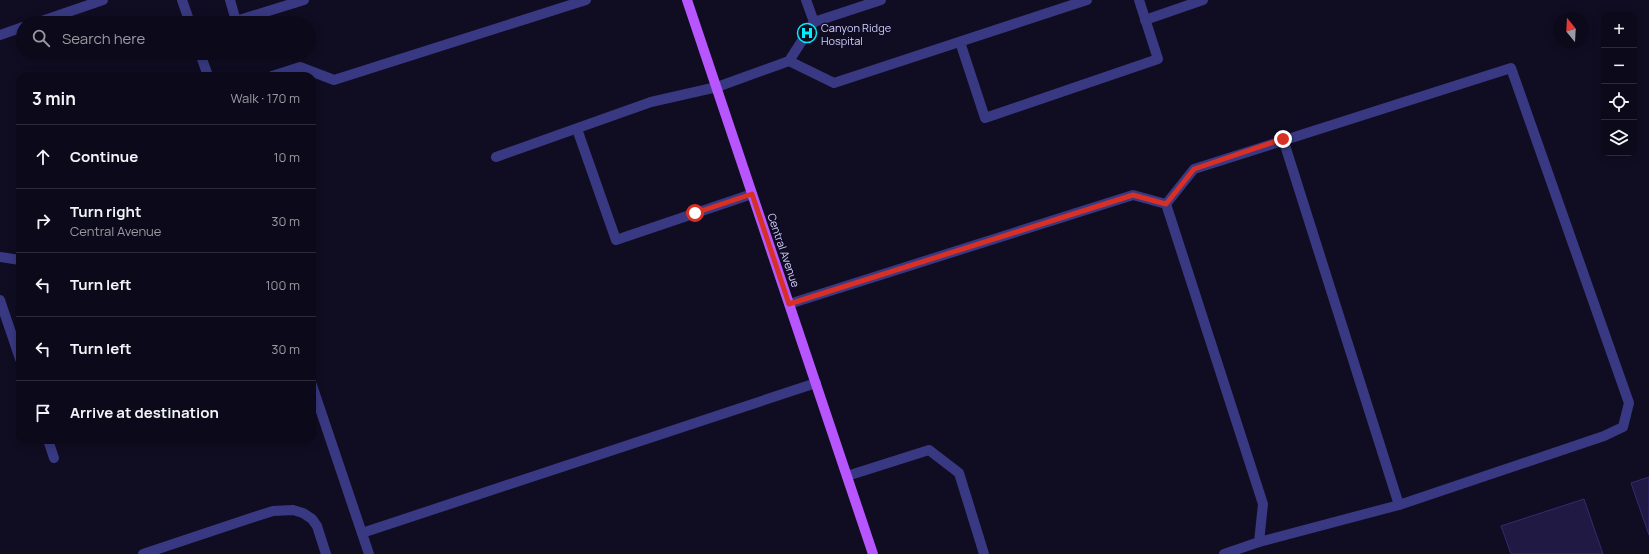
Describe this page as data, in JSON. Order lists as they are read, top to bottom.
{
  "streets": {
    "main road": ["Central Avenue"]
  },
  "places": {
    "hospital": ["Canyon Ridge Hospital"]
  },
  "north": "top",
  "page": {
    "map_buttons": ["+", "−"],
    "search": "Search here",
    "heading": ["3 min", "Walk · 170 m"],
    "list": [
      ["Continue", "10 m"],
      ["Turn right", "Central Avenue", "30 m"],
      ["Turn left", "100 m"],
      ["Turn left", "30 m"],
      "Arrive at destination"
    ]
  }
}
